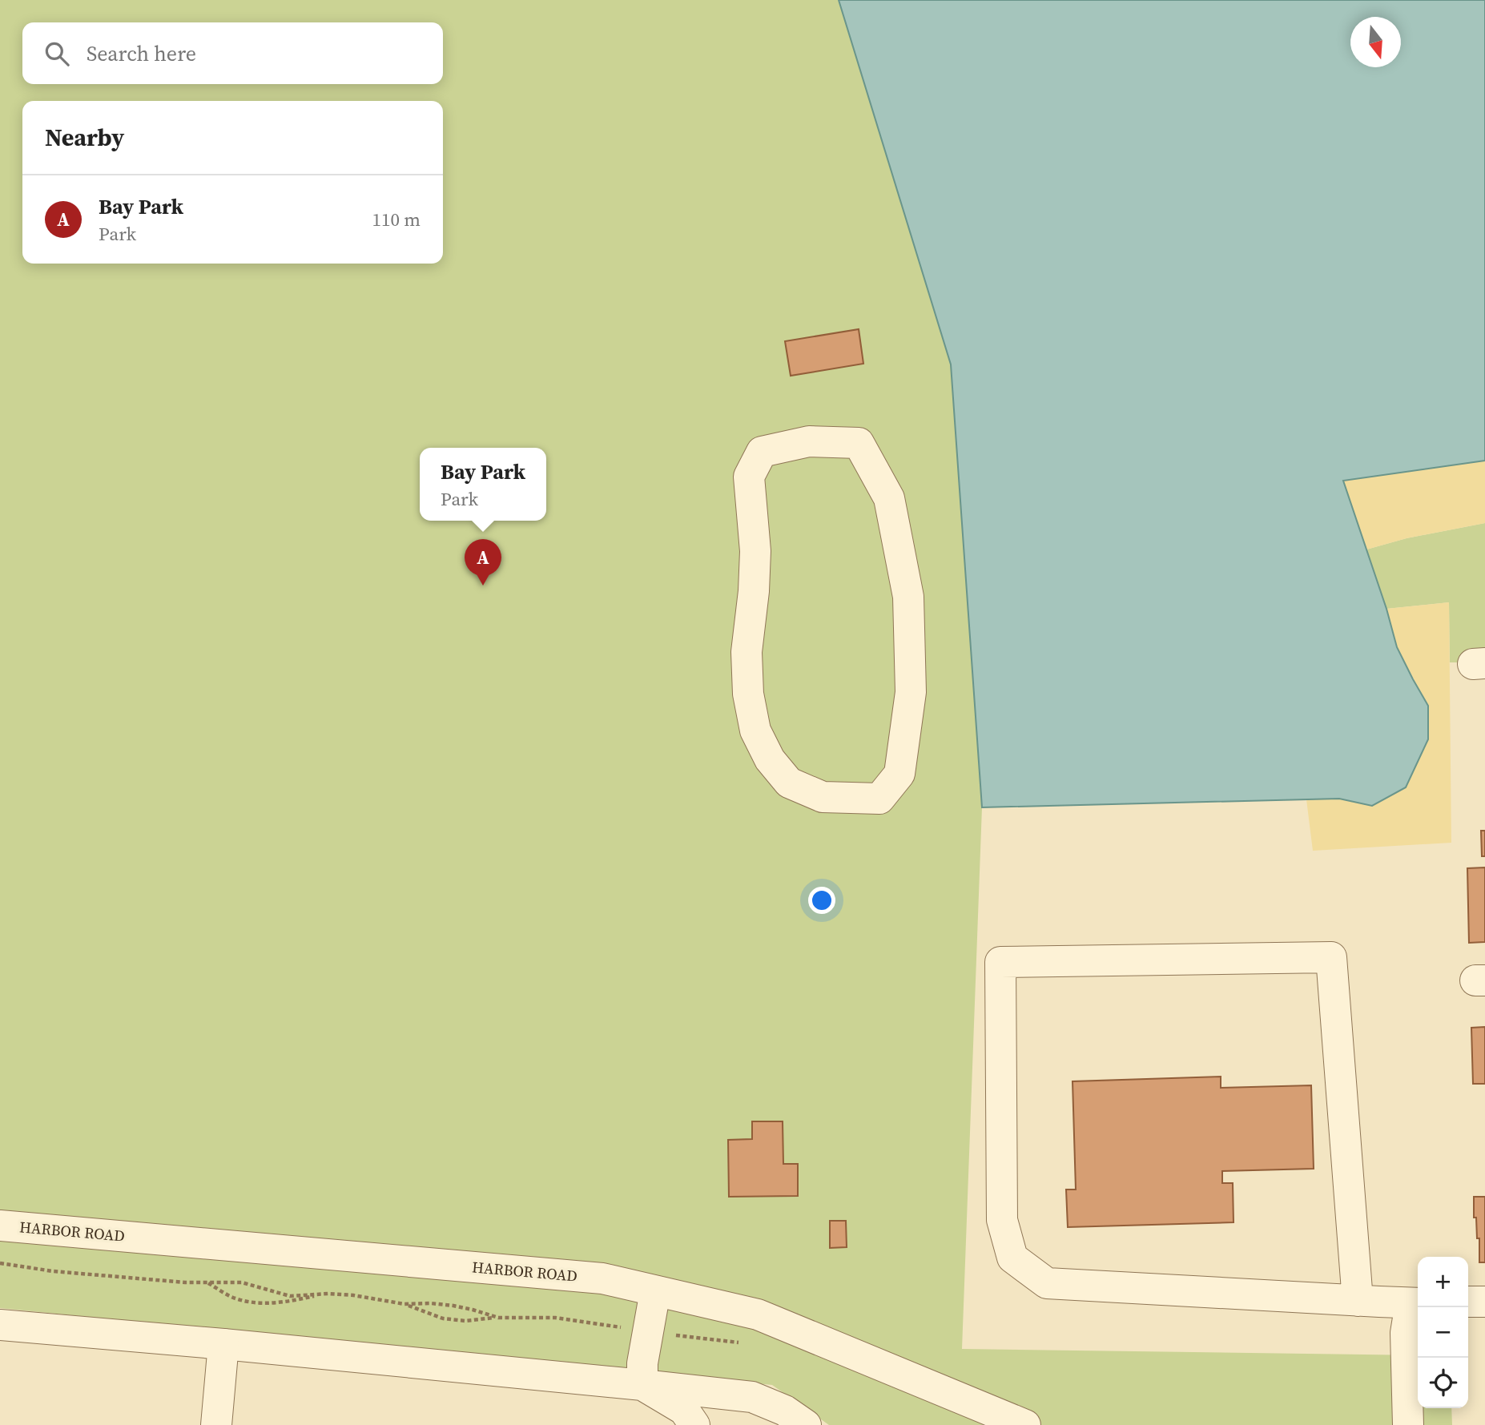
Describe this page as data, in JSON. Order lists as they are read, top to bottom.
{
  "streets": {
    "street": ["HARBOR ROAD"]
  },
  "north": "bottom",
  "page": {
    "search": "Search here",
    "heading": "Nearby",
    "list": [
      {
        "mark": "A",
        "name": "Bay Park",
        "note": "Park",
        "value": "110 m"
      }
    ],
    "popup": ["Bay Park", "Park"],
    "pins": "A",
    "map_buttons": ["+", "−"]
  }
}
